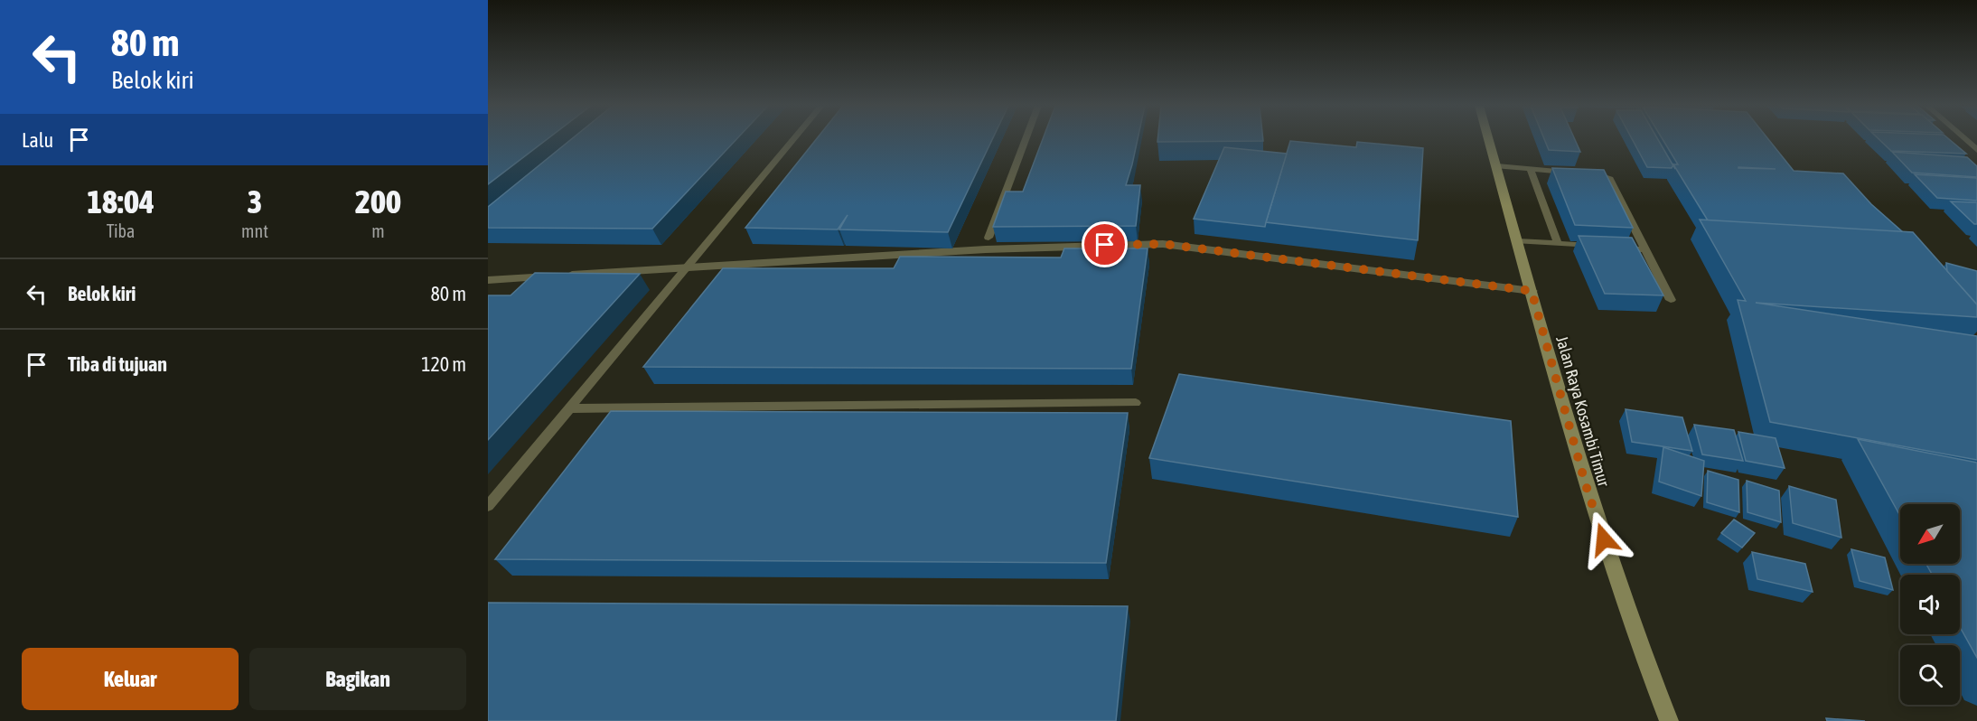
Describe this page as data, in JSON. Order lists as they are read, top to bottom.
{
  "streets": {
    "main road": ["Jalan Raya Kosambi Timur"]
  },
  "north": "bottom left",
  "page": {
    "turn": ["80 m", "Belok kiri"],
    "then": "Lalu",
    "eta": [
      "18:04",
      "Tiba",
      "3",
      "mnt",
      "200",
      "m"
    ],
    "list": [
      {
        "name": "Belok kiri",
        "value": "80 m"
      },
      {
        "name": "Tiba di tujuan",
        "value": "120 m"
      }
    ],
    "buttons": ["Keluar", "Bagikan"]
  }
}
